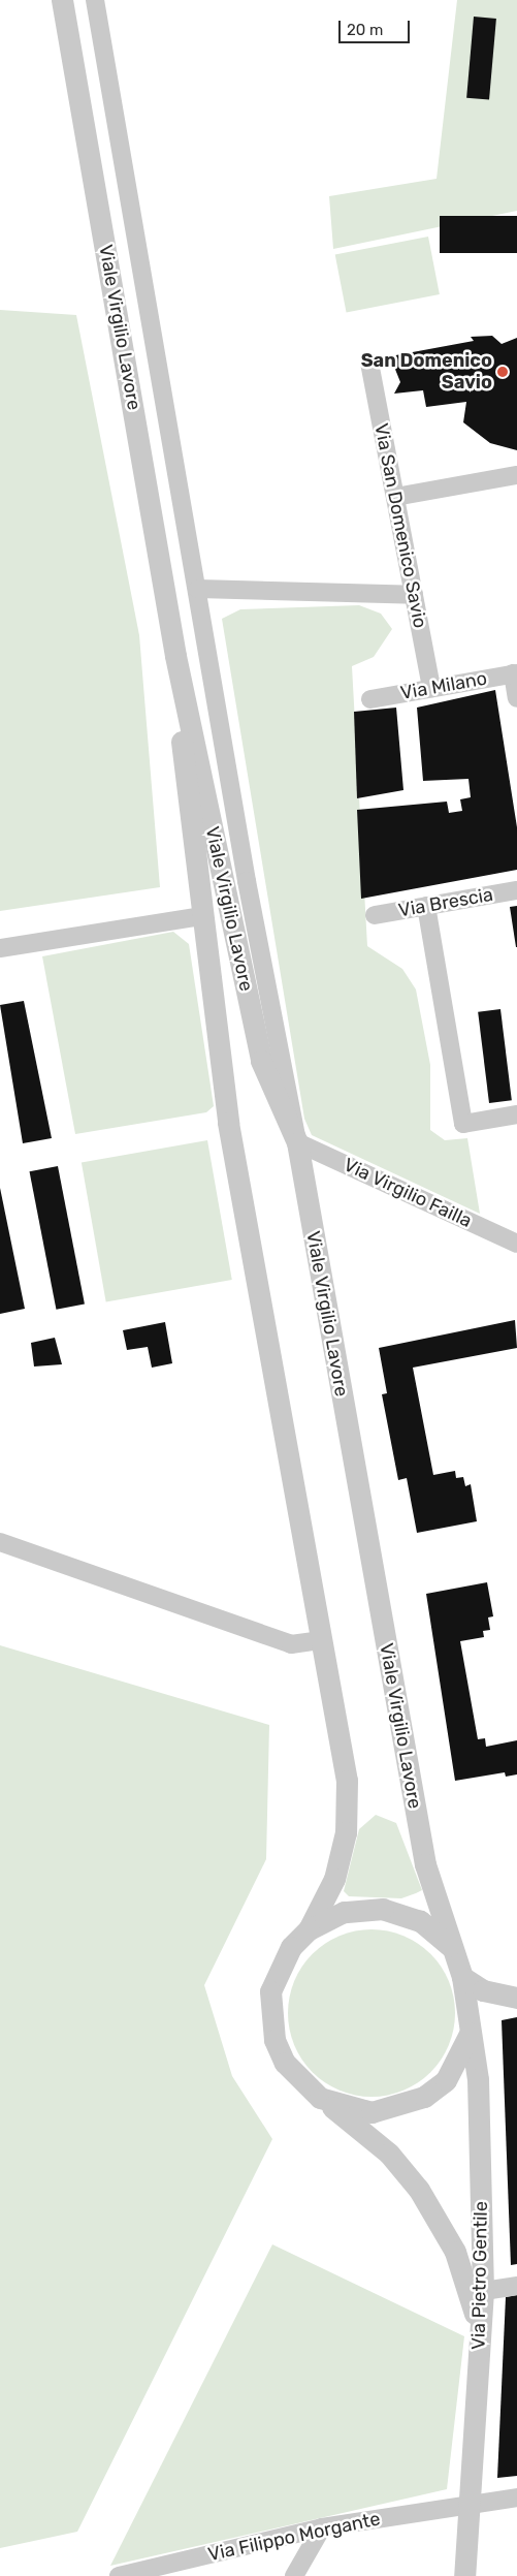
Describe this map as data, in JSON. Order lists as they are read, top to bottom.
{
  "streets": {
    "street": [
      "Viale Virgilio Lavore",
      "Via San Domenico Savio",
      "Via Milano",
      "Via Brescia",
      "Via Virgilio Failla",
      "Via Pietro Gentile",
      "Via Filippo Morgante"
    ]
  },
  "crossings": [
    ["Viale Virgilio Lavore", "Via Virgilio Failla"],
    ["Viale Virgilio Lavore", "Via Pietro Gentile"],
    ["Via San Domenico Savio", "Via Milano"],
    ["Via Pietro Gentile", "Via Filippo Morgante"]
  ],
  "places": ["San Domenico Savio"],
  "scale_bar": "20 m"
}
